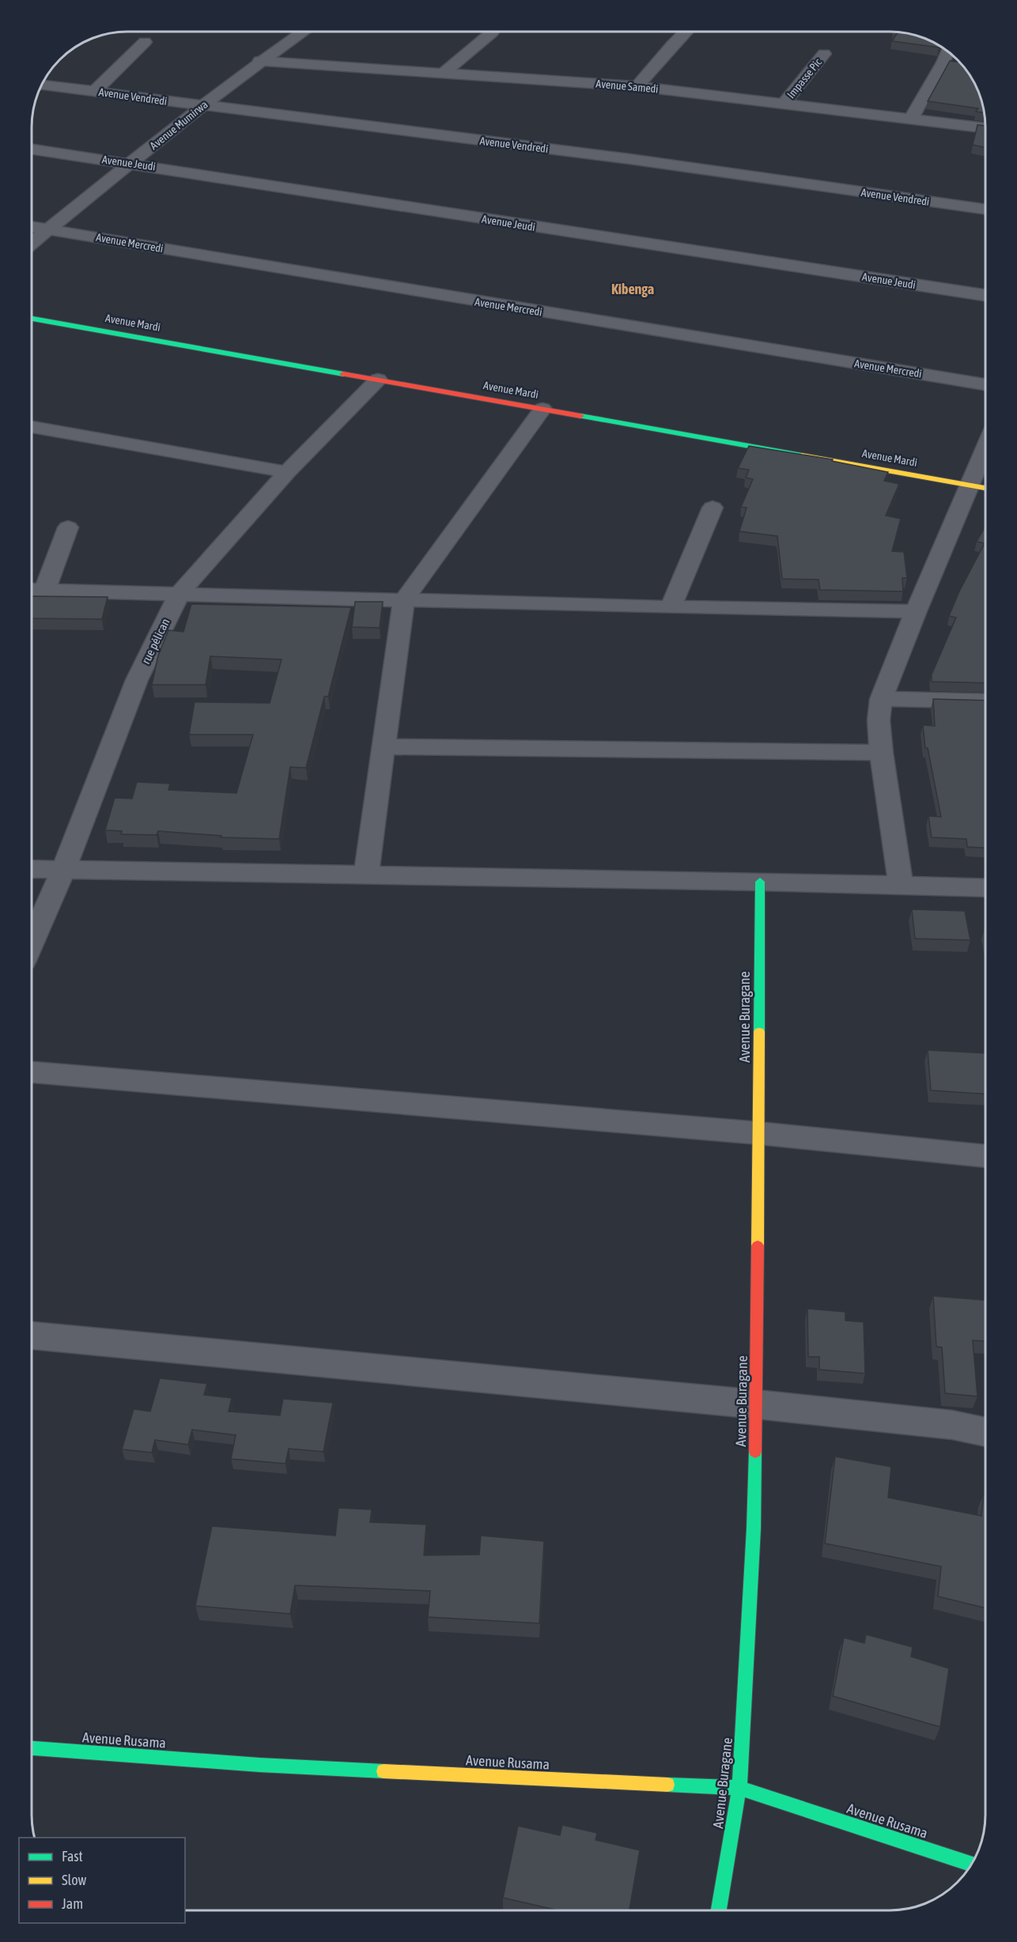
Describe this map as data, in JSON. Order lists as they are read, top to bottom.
{
  "streets": {
    "street": [
      "Impasse Pic",
      "Avenue Samedi",
      "Avenue Vendredi",
      "Avenue Mumirwa",
      "Avenue Jeudi",
      "Avenue Mercredi",
      "Avenue Mardi",
      "rue pélican",
      "Avenue Buragane",
      "Avenue Rusama"
    ]
  },
  "crossings": [
    ["Impasse Pic", "Avenue Samedi"],
    ["Avenue Samedi", "Avenue Mumirwa"],
    ["Avenue Vendredi", "Avenue Mumirwa"],
    ["Avenue Mumirwa", "Avenue Jeudi"],
    ["Avenue Mumirwa", "Avenue Mercredi"],
    ["Avenue Mardi", "rue pélican"],
    ["Avenue Buragane", "Avenue Rusama"]
  ],
  "districts": ["Kibenga"],
  "legend": ["Fast", "Slow", "Jam"]
}
